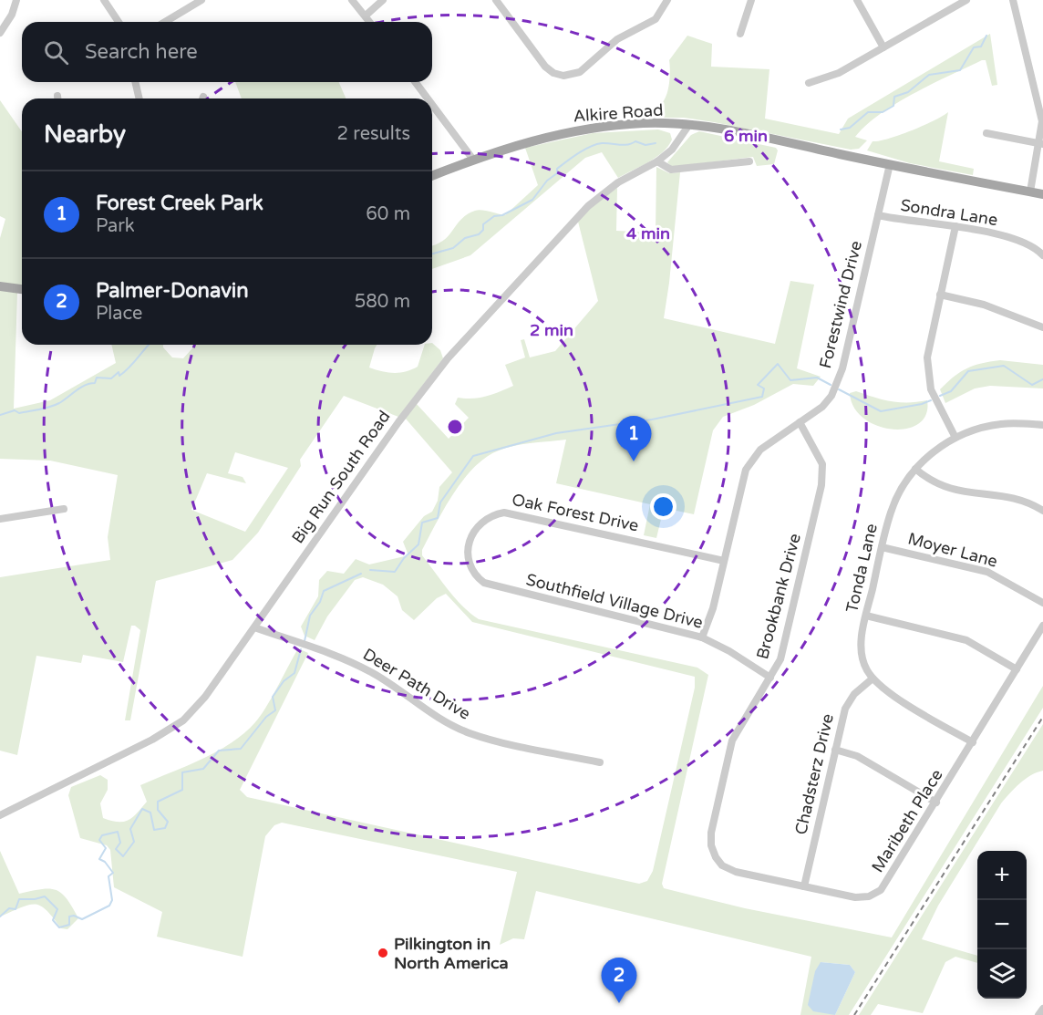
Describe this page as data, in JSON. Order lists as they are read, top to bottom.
{
  "streets": {
    "main road": ["Alkire Road"],
    "street": [
      "Sondra Lane",
      "Forestwind Drive",
      "Big Run South Road",
      "Oak Forest Drive",
      "Moyer Lane",
      "Tonda Lane",
      "Brookbank Drive",
      "Southfield Village Drive",
      "Deer Path Drive",
      "Chadsterz Drive",
      "Maribeth Place"
    ]
  },
  "crossings": [
    ["Alkire Road", "Forestwind Drive"],
    ["Alkire Road", "Big Run South Road"],
    ["Sondra Lane", "Forestwind Drive"],
    ["Forestwind Drive", "Oak Forest Drive"],
    ["Forestwind Drive", "Brookbank Drive"],
    ["Forestwind Drive", "Southfield Village Drive"],
    ["Big Run South Road", "Deer Path Drive"],
    ["Oak Forest Drive", "Southfield Village Drive"],
    ["Moyer Lane", "Tonda Lane"],
    ["Tonda Lane", "Chadsterz Drive"],
    ["Brookbank Drive", "Southfield Village Drive"],
    ["Brookbank Drive", "Maribeth Place"],
    ["Chadsterz Drive", "Maribeth Place"]
  ],
  "places": ["Pilkington in North America"],
  "page": {
    "search": "Search here",
    "heading": ["Nearby", "2 results"],
    "list": [
      {
        "mark": "1",
        "name": "Forest Creek Park",
        "note": "Park",
        "value": "60 m"
      },
      {
        "mark": "2",
        "name": "Palmer-Donavin",
        "note": "Place",
        "value": "580 m"
      }
    ],
    "pins": ["1", "2"],
    "map_buttons": ["+", "−"]
  },
  "rings": ["6 min", "4 min", "2 min"]
}
